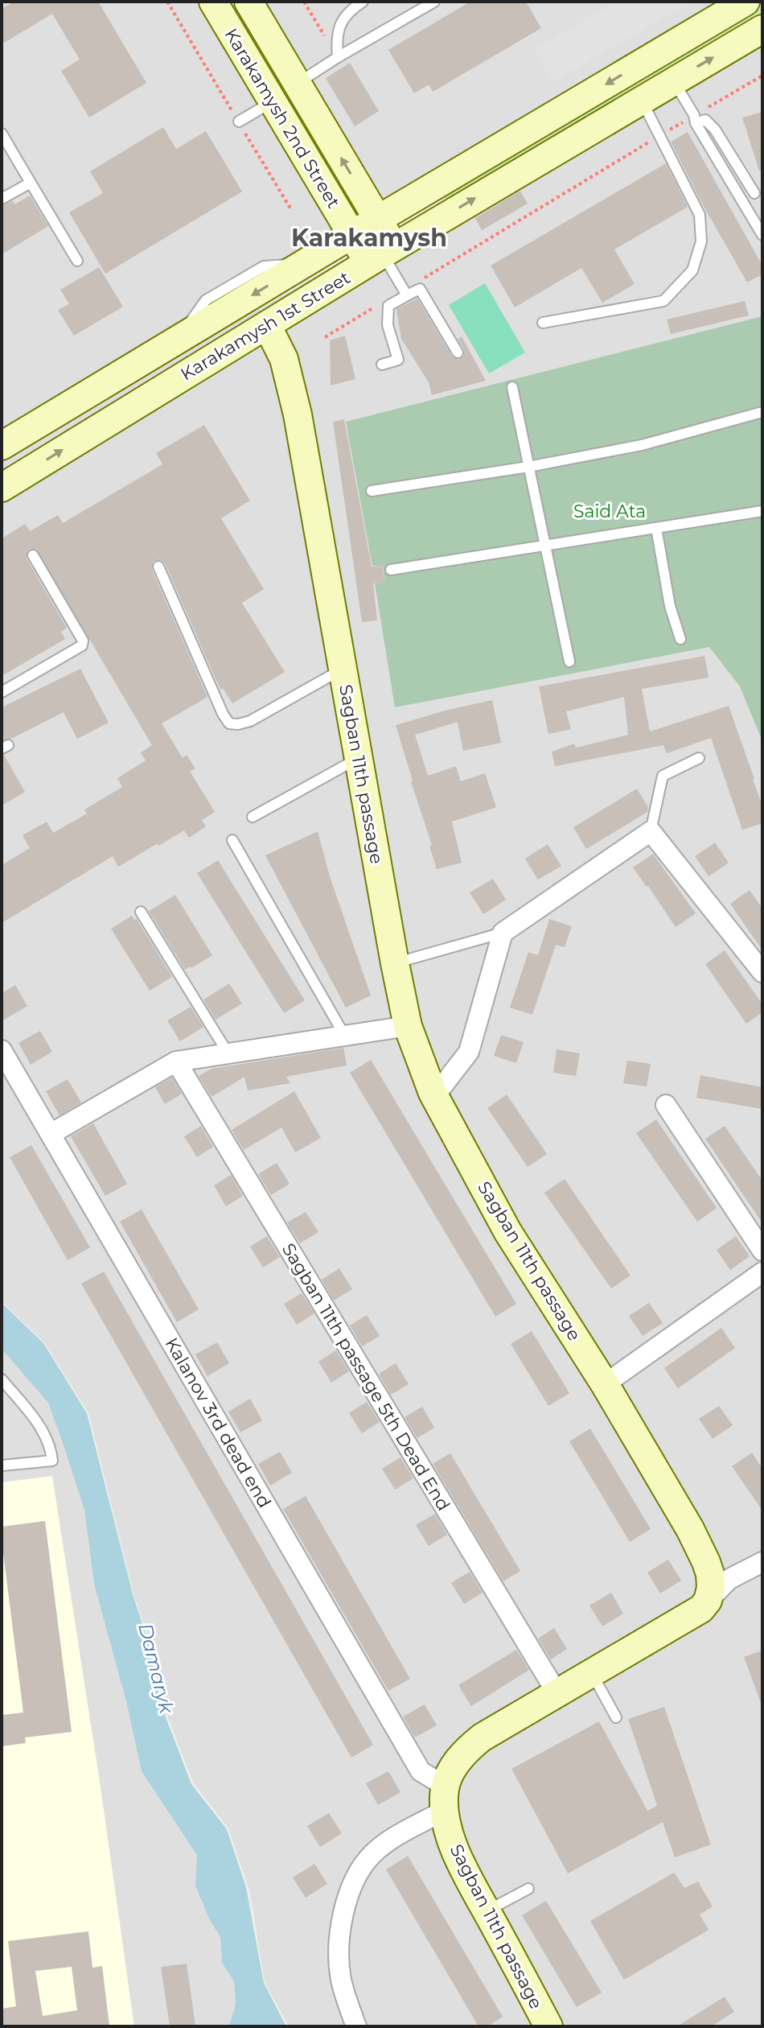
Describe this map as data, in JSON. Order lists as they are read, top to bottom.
{
  "streets": {
    "main road": ["Karakamysh 2nd Street", "Karakamysh 1st Street", "Sagban 11th passage"],
    "street": ["Sagban 11th passage 5th Dead End", "Kalanov 3rd dead end"]
  },
  "crossings": [
    ["Karakamysh 2nd Street", "Karakamysh 1st Street"],
    ["Karakamysh 1st Street", "Sagban 11th passage"],
    ["Sagban 11th passage", "Kalanov 3rd dead end"]
  ],
  "districts": ["Karakamysh"],
  "water": ["Damaryk"],
  "parks": ["Said Ata"]
}
